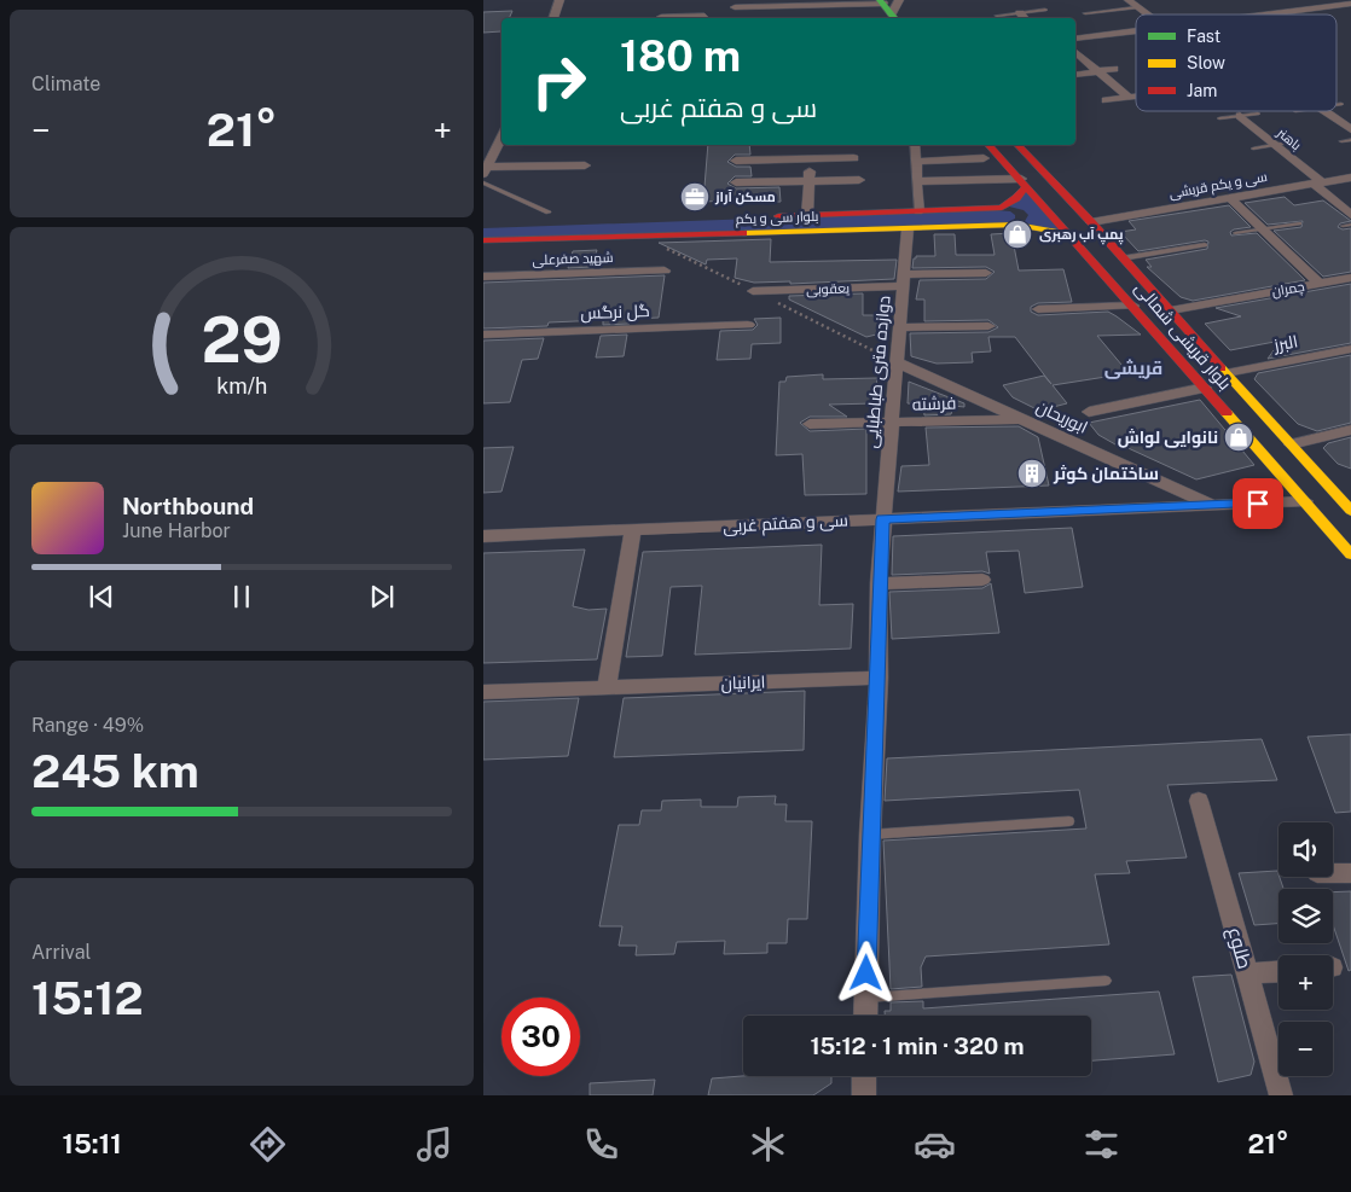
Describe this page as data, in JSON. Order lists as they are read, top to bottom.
{
  "streets": {
    "main road": ["بلوار سی و یکم", "بلوار قریشی شمالی"],
    "street": [
      "باهنر",
      "سی و یکم قریشی",
      "شهید صفرعلی",
      "یعقوبی",
      "چمران",
      "گل نرگس",
      "البرز",
      "دوازده متری طباطبایی",
      "فرشته",
      "ابوریحان",
      "سی و هفتم غربی",
      "ایرانیان",
      "طلوع"
    ]
  },
  "crossings": [
    ["باهنر", "سی و یکم قریشی"],
    ["سی و یکم قریشی", "چمران"],
    ["سی و یکم قریشی", "بلوار قریشی شمالی"],
    ["بلوار سی و یکم", "بلوار قریشی شمالی"],
    ["بلوار سی و یکم", "دوازده متری طباطبایی"],
    ["یعقوبی", "دوازده متری طباطبایی"],
    ["چمران", "بلوار قریشی شمالی"],
    ["بلوار قریشی شمالی", "البرز"],
    ["بلوار قریشی شمالی", "سی و هفتم غربی"],
    ["دوازده متری طباطبایی", "فرشته"],
    ["دوازده متری طباطبایی", "ابوریحان"],
    ["دوازده متری طباطبایی", "سی و هفتم غربی"],
    ["دوازده متری طباطبایی", "ایرانیان"],
    ["فرشته", "ابوریحان"],
    ["ابوریحان", "سی و هفتم غربی"]
  ],
  "districts": ["قریشی"],
  "places": {
    "office": ["مسکن آراز"],
    "shop": ["پمپ آب رهبری", "نانوایی لواش"],
    "building": ["ساختمان کوثر"]
  },
  "legend": ["Fast", "Slow", "Jam"],
  "page": {
    "tile": [
      "Climate",
      ["Range · 49%", "245 km"],
      ["Arrival", "15:12"]
    ],
    "turn": ["180 m", "سی و هفتم غربی"],
    "heat": ["−", "21°", "+"],
    "song": ["Northbound", "June Harbor"],
    "map_buttons": ["+", "−"],
    "limit": "30",
    "trip": "15:12 · 1 min · 320 m",
    "tabs": ["15:11", "21°"],
    "gauge": ["29", "km/h"]
  }
}
